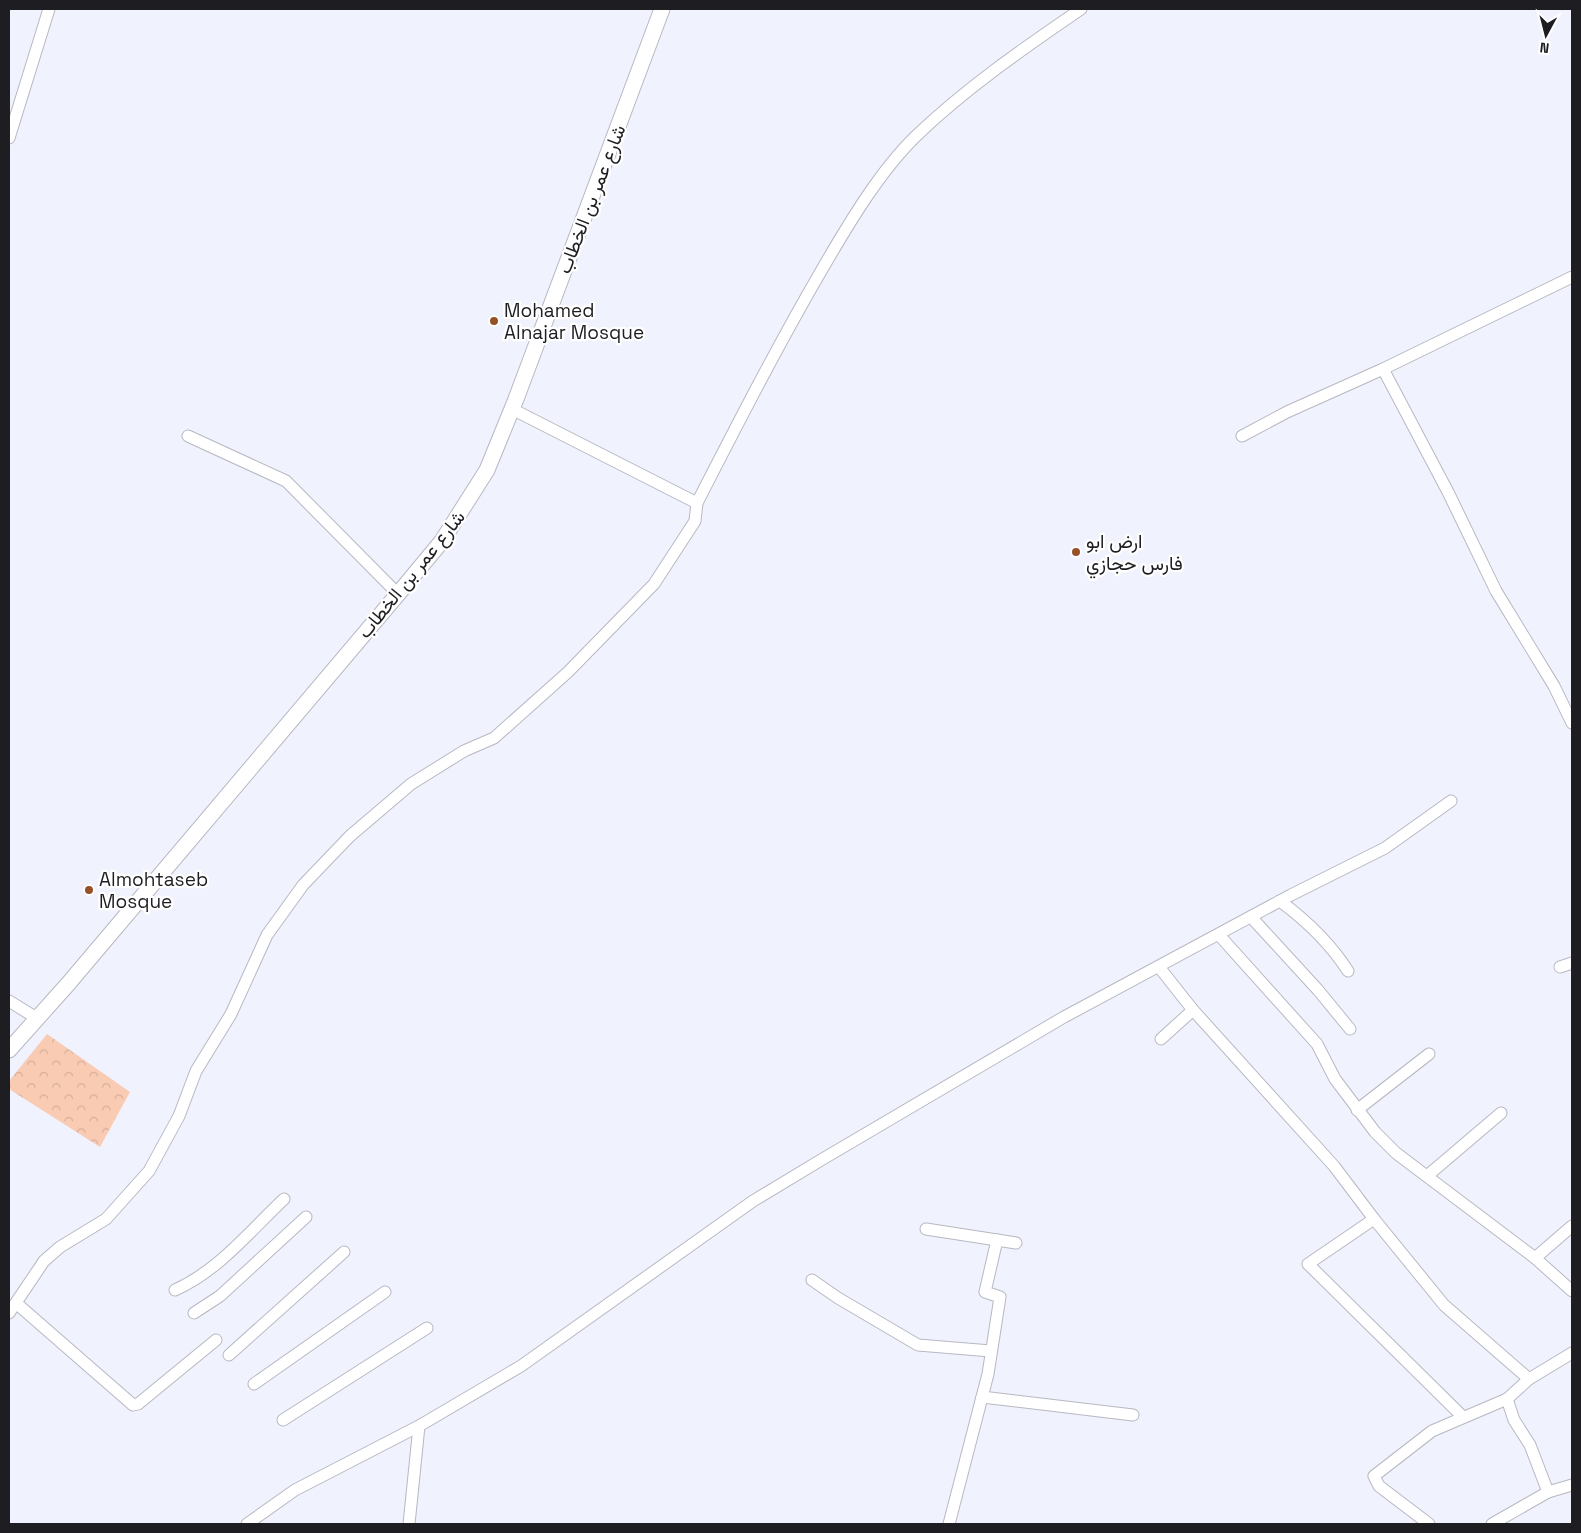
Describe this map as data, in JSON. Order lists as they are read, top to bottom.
{
  "streets": {
    "main road": ["شارع عمر بن الخطاب"]
  },
  "places": ["Mohamed Alnajar Mosque", "ارض ابو فارس حجازي", "Almohtaseb Mosque"],
  "north": "bottom"
}
